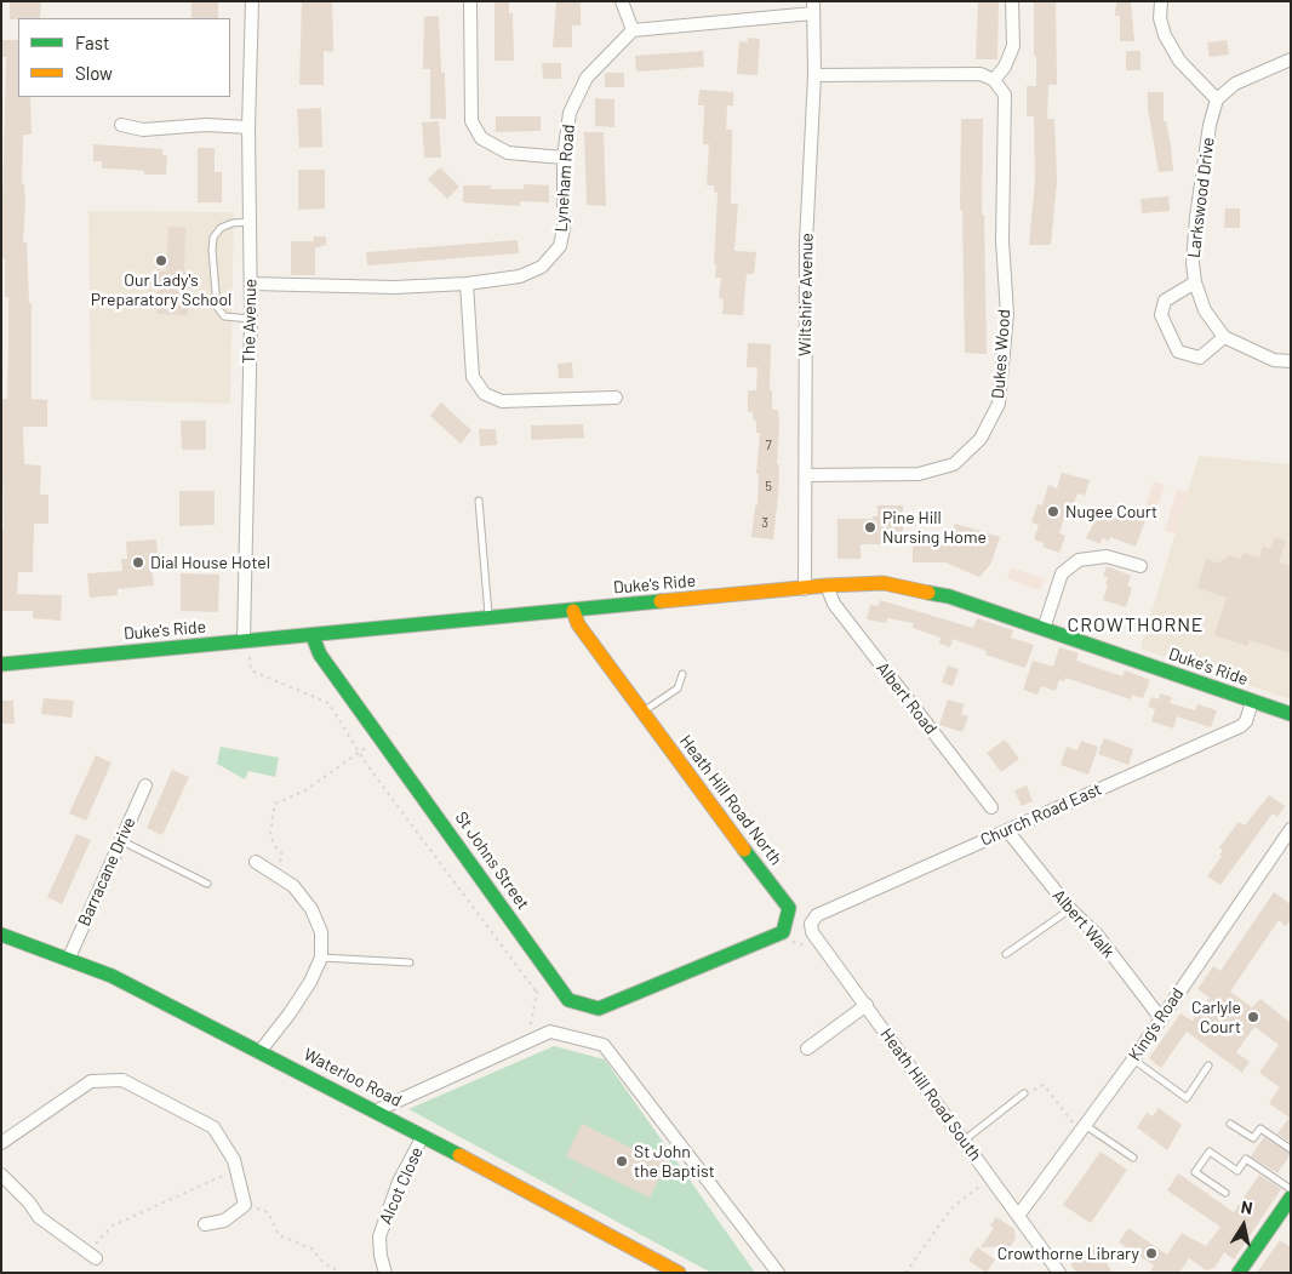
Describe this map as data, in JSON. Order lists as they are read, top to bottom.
{
  "streets": {
    "street": [
      "Lyneham Road",
      "Larkswood Drive",
      "Wiltshire Avenue",
      "The Avenue",
      "Dukes Wood",
      "Duke's Ride",
      "Albert Road",
      "Heath Hill Road North",
      "Church Road East",
      "St Johns Street",
      "Barracane Drive",
      "Albert Walk",
      "King's Road",
      "Waterloo Road",
      "Heath Hill Road South",
      "Alcot Close"
    ]
  },
  "crossings": [
    ["Lyneham Road", "The Avenue"],
    ["Wiltshire Avenue", "Dukes Wood"],
    ["Wiltshire Avenue", "Duke's Ride"],
    ["The Avenue", "Duke's Ride"],
    ["Duke's Ride", "Albert Road"],
    ["Duke's Ride", "Heath Hill Road North"],
    ["Duke's Ride", "Church Road East"],
    ["Duke's Ride", "St Johns Street"],
    ["Heath Hill Road North", "St Johns Street"],
    ["Church Road East", "Albert Walk"],
    ["Church Road East", "Heath Hill Road South"],
    ["Barracane Drive", "Waterloo Road"],
    ["Albert Walk", "King's Road"],
    ["King's Road", "Heath Hill Road South"],
    ["Waterloo Road", "Alcot Close"]
  ],
  "districts": ["CROWTHORNE"],
  "places": [
    "Our Lady's Preparatory School",
    "Nugee Court",
    "Pine Hill Nursing Home",
    "Dial House Hotel",
    "Carlyle Court",
    "St John the Baptist",
    "Crowthorne Library"
  ],
  "house_numbers": ["7", "5", "3"],
  "legend": ["Fast", "Slow"],
  "north": "top"
}
